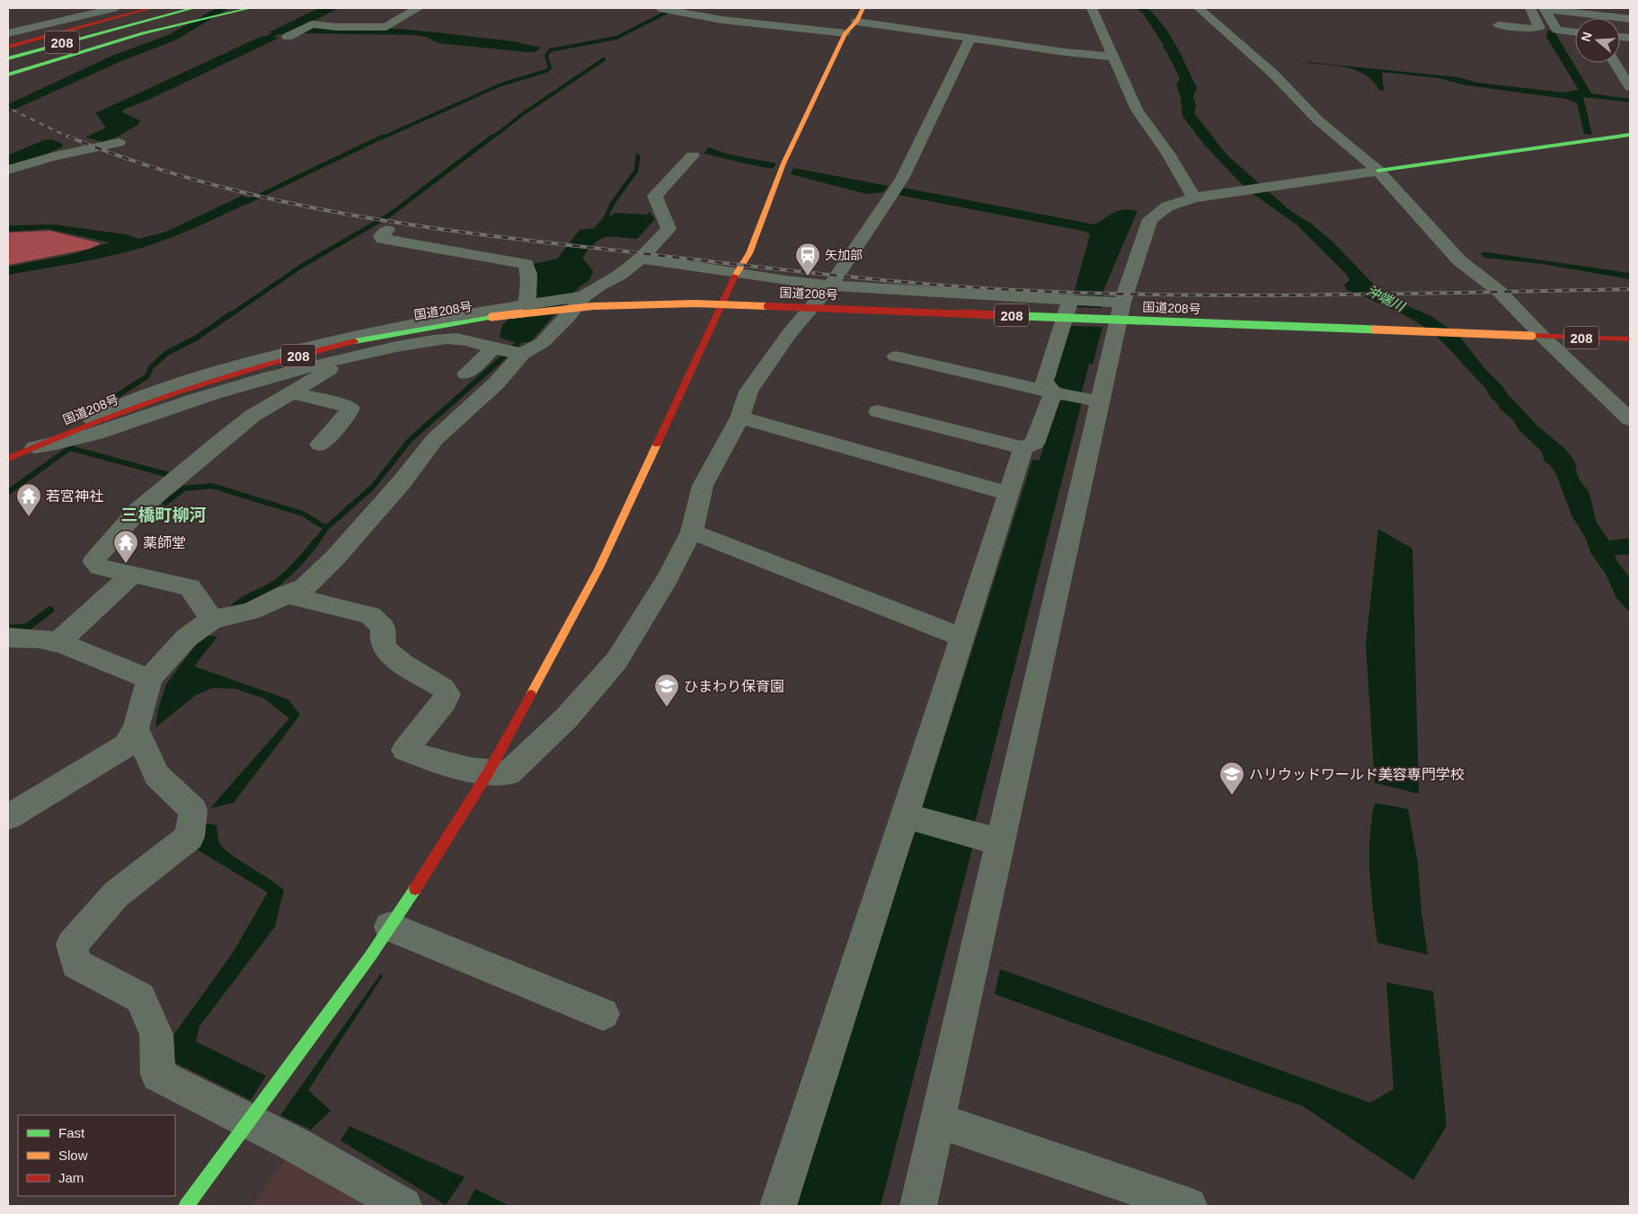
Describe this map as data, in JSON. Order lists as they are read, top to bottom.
{
  "streets": {
    "main road": ["208", "国道208号"]
  },
  "districts": ["三橋町柳河"],
  "water": ["沖端川"],
  "places": {
    "station": ["矢加部"],
    "temple": ["若宮神社", "薬師堂"],
    "school or university": ["ひまわり保育園", "ハリウッドワールド美容専門学校"]
  },
  "legend": ["Fast", "Slow", "Jam"],
  "north": "left"
}
